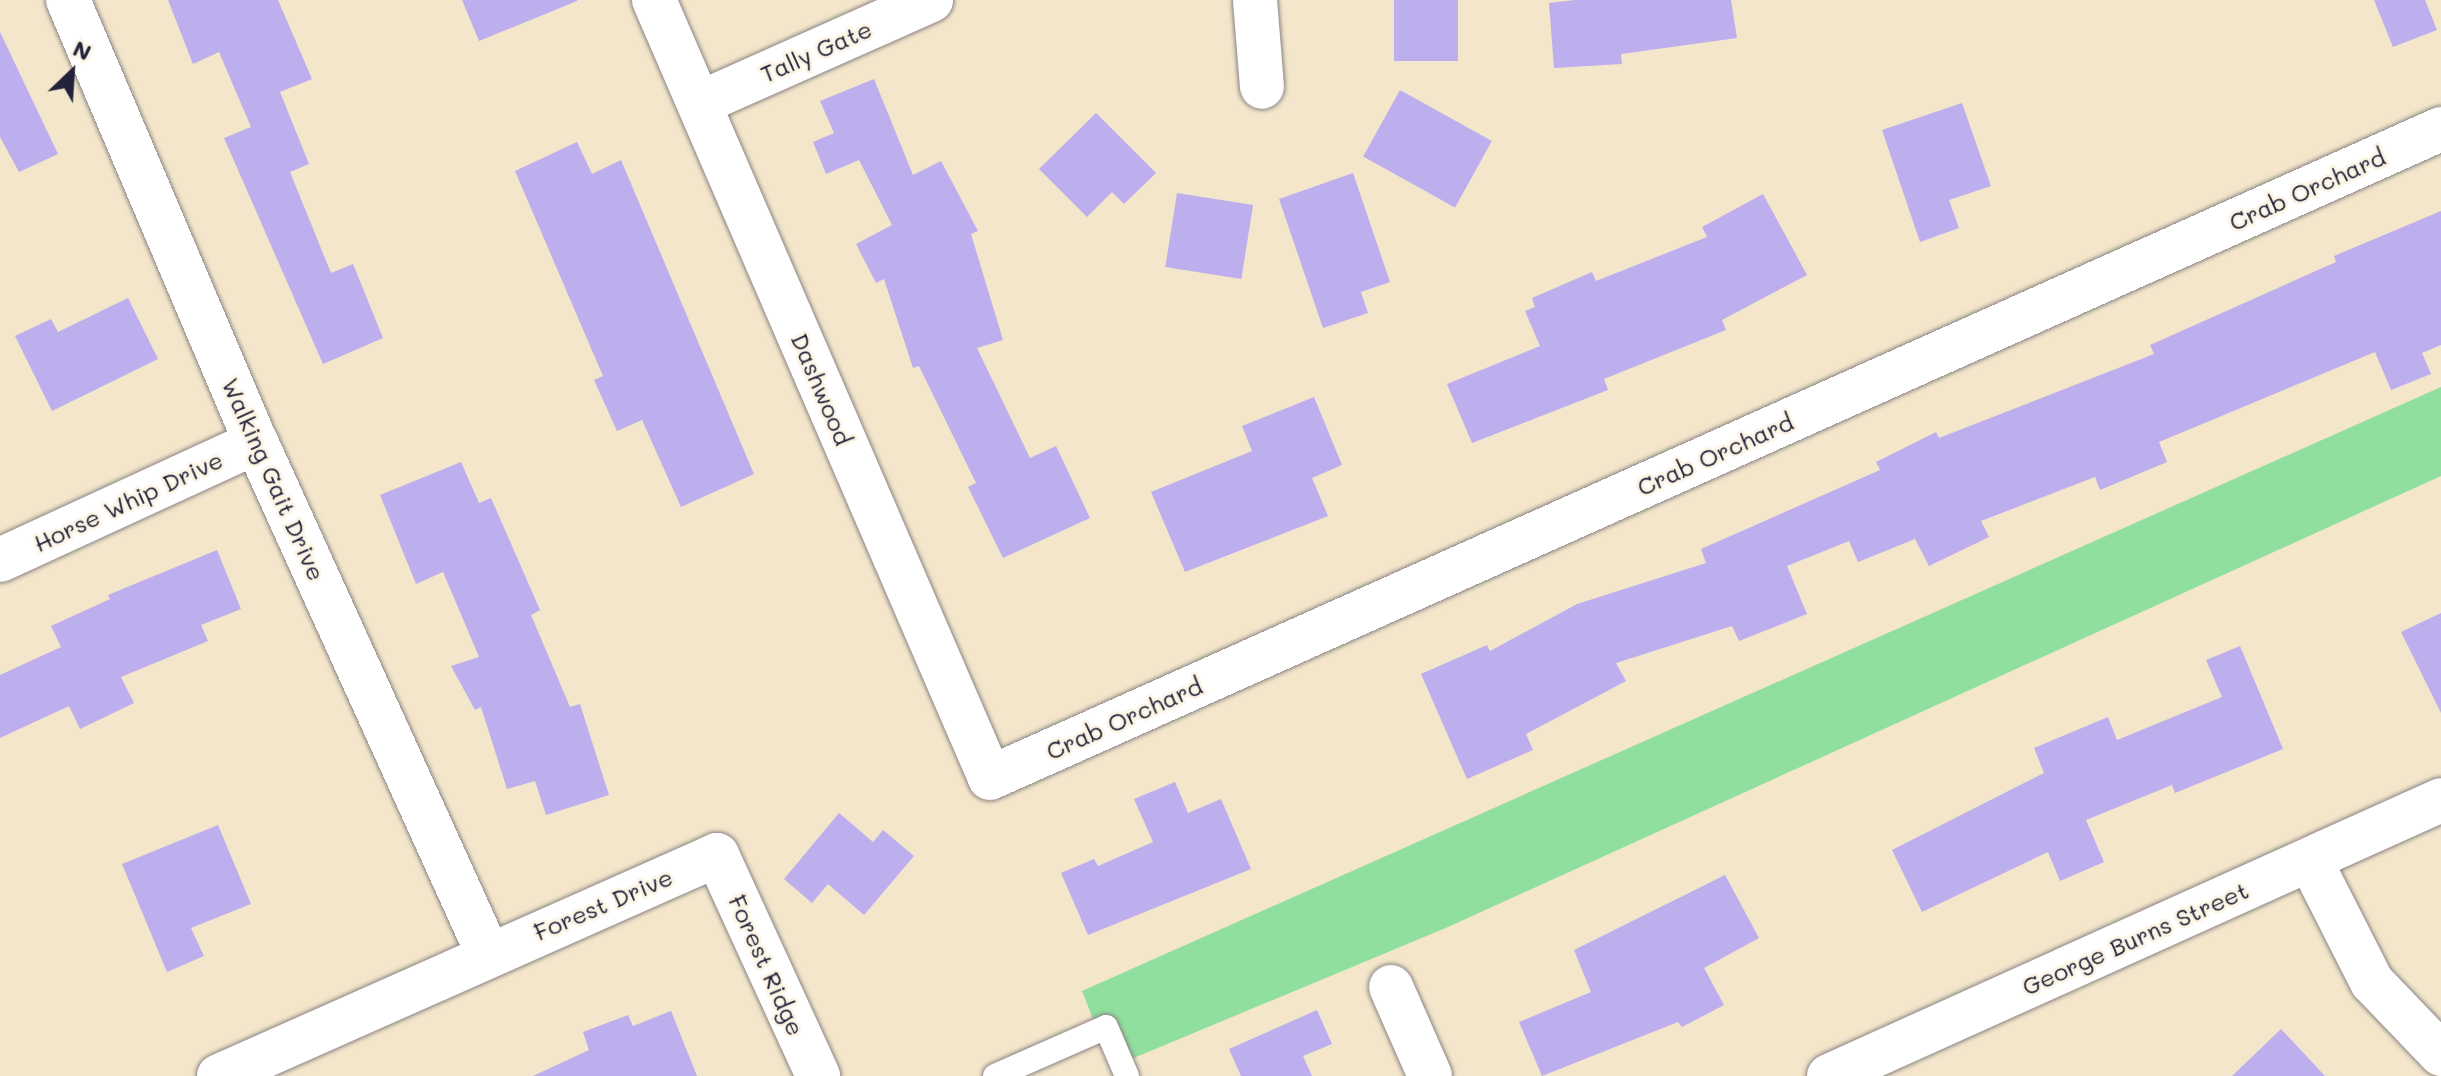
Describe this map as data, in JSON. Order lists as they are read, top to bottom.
{
  "streets": {
    "street": [
      "Tally Gate",
      "Crab Orchard",
      "Dashwood",
      "Walking Gait Drive",
      "Horse Whip Drive",
      "Forest Drive",
      "George Burns Street",
      "Forest Ridge"
    ]
  },
  "crossings": [
    ["Tally Gate", "Dashwood"],
    ["Crab Orchard", "Dashwood"],
    ["Walking Gait Drive", "Horse Whip Drive"],
    ["Walking Gait Drive", "Forest Drive"],
    ["Forest Drive", "Forest Ridge"]
  ],
  "north": "top right"
}
